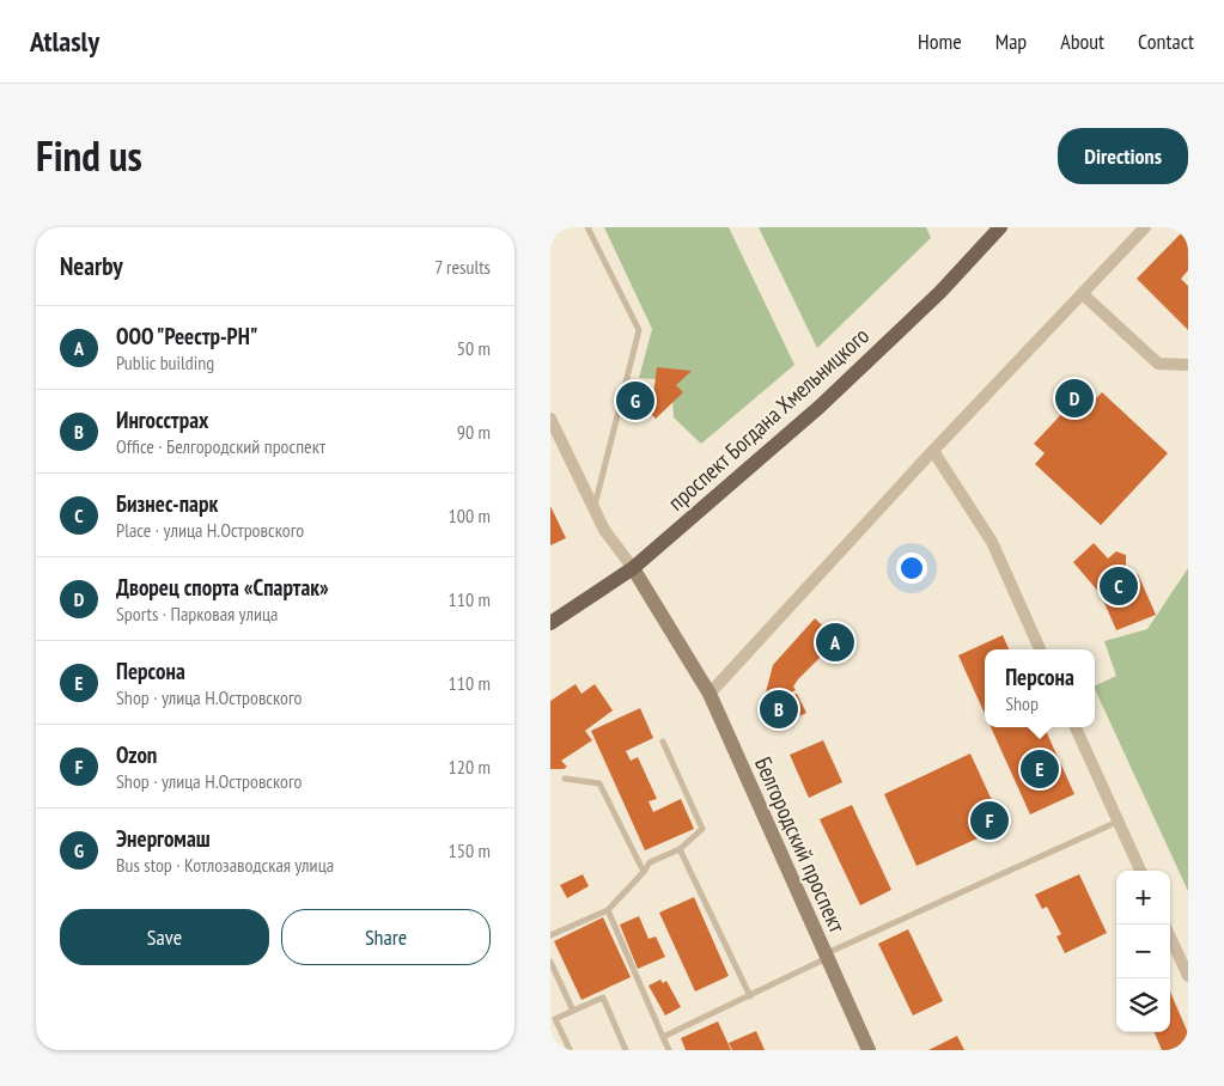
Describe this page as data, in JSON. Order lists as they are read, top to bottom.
{
  "streets": {
    "main road": ["проспект Богдана Хмельницкого", "Белгородский проспект"]
  },
  "crossings": [
    ["проспект Богдана Хмельницкого", "Белгородский проспект"]
  ],
  "page": {
    "header": "Atlasly",
    "nav": [
      "Home",
      "Map",
      "About",
      "Contact"
    ],
    "title": "Find us",
    "buttons": [
      "Directions",
      ["Save", "Share"]
    ],
    "heading": ["Nearby", "7 results"],
    "list": [
      {
        "mark": "A",
        "name": "ООО \"Реестр-РН\"",
        "note": "Public building",
        "value": "50 m"
      },
      {
        "mark": "B",
        "name": "Ингосстрах",
        "note": "Office · Белгородский проспект",
        "value": "90 m"
      },
      {
        "mark": "C",
        "name": "Бизнес-парк",
        "note": "Place · улица Н.Островского",
        "value": "100 m"
      },
      {
        "mark": "D",
        "name": "Дворец спорта «Спартак»",
        "note": "Sports · Парковая улица",
        "value": "110 m"
      },
      {
        "mark": "E",
        "name": "Персона",
        "note": "Shop · улица Н.Островского",
        "value": "110 m"
      },
      {
        "mark": "F",
        "name": "Ozon",
        "note": "Shop · улица Н.Островского",
        "value": "120 m"
      },
      {
        "mark": "G",
        "name": "Энергомаш",
        "note": "Bus stop · Котлозаводская улица",
        "value": "150 m"
      }
    ],
    "pins": [
      "D",
      "G",
      "C",
      "A",
      "B",
      "E",
      "F"
    ],
    "popup": ["Персона", "Shop"],
    "map_buttons": ["+", "−"]
  }
}
